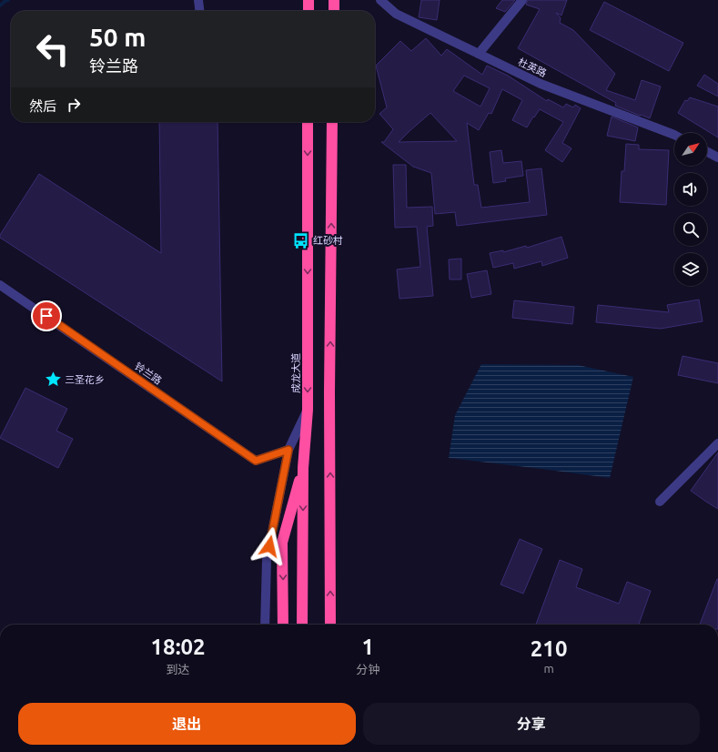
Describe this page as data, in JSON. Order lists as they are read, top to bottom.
{
  "streets": {
    "highway": ["成龙大道"],
    "street": ["杜英路", "铃兰路"]
  },
  "places": {
    "bus stop": ["红砂村"],
    "place": ["三圣花乡"]
  },
  "north": "top right",
  "page": {
    "turn": ["50 m", "铃兰路"],
    "then": "然后",
    "eta": [
      "18:02",
      "到达",
      "1",
      "分钟",
      "210",
      "m"
    ],
    "buttons": ["退出", "分享"]
  }
}
